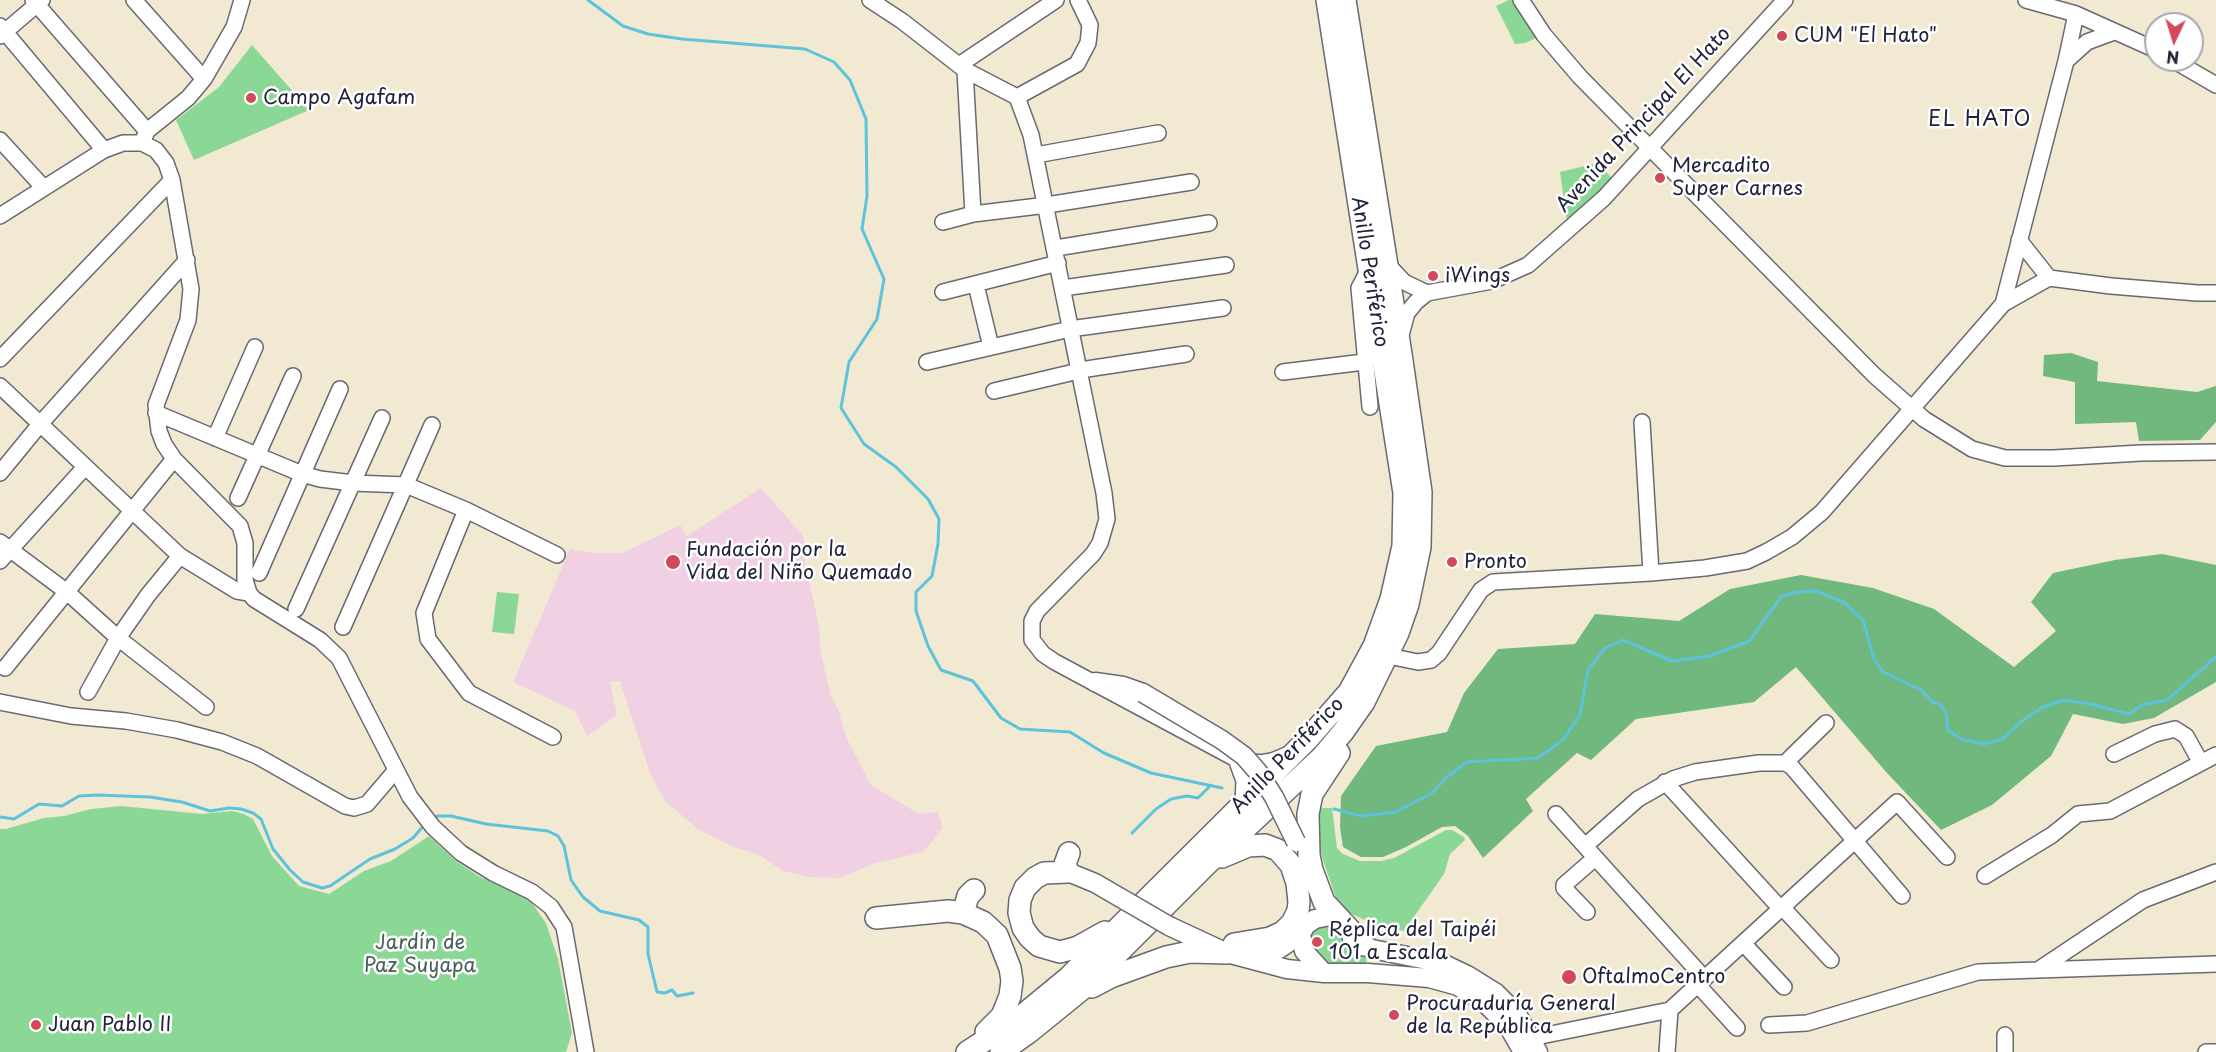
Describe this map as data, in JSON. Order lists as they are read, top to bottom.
{
  "streets": {
    "highway": ["Anillo Periférico"],
    "street": ["Avenida Principal El Hato"]
  },
  "districts": ["EL HATO"],
  "parks": ["Jardín de Paz Suyapa"],
  "places": [
    "CUM \"El Hato\"",
    "Campo Agafam",
    "Mercadito Super Carnes",
    "iWings",
    "Fundación por la Vida del Niño Quemado",
    "Pronto",
    "Réplica del Taipéi 101 a Escala",
    "OftalmoCentro",
    "Procuraduría General de la República",
    "Juan Pablo II"
  ],
  "north": "bottom"
}
